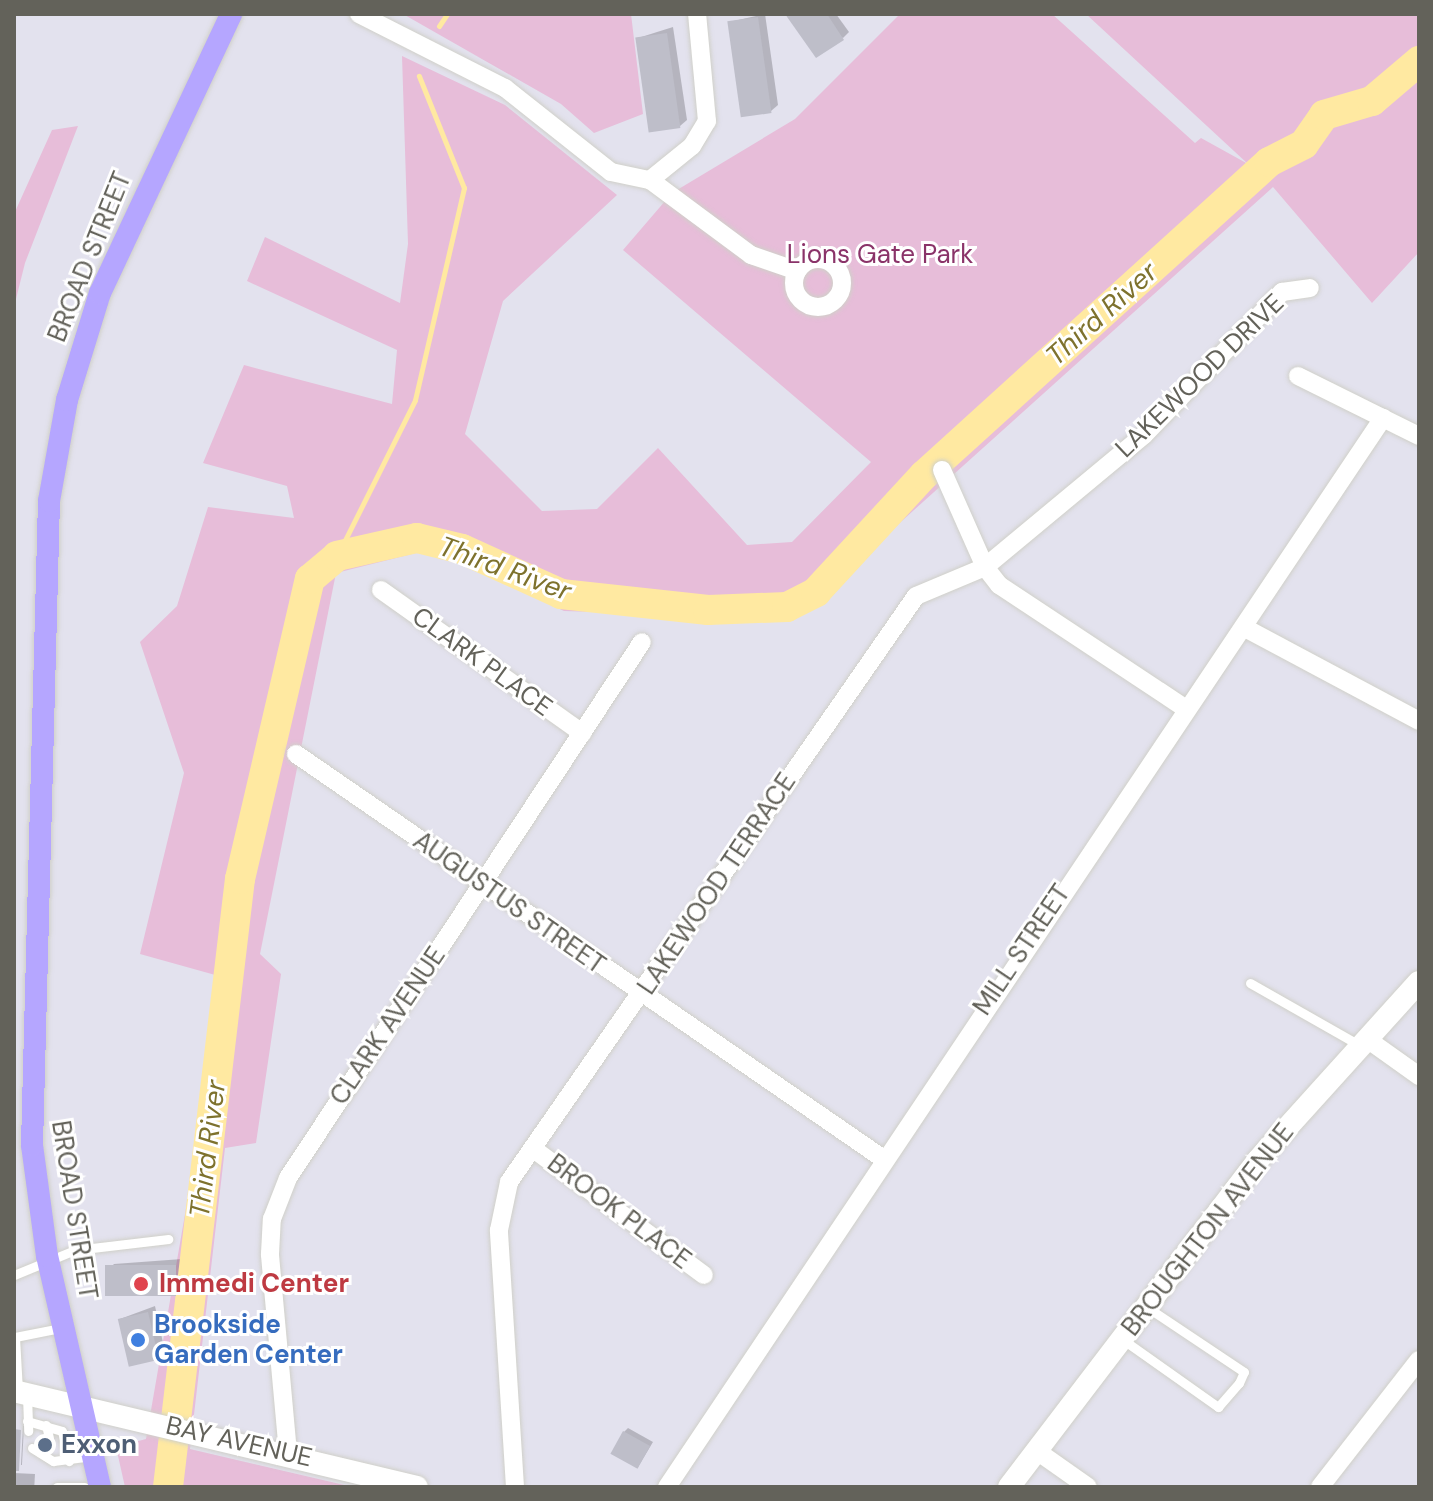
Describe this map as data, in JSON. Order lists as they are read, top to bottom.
{
  "streets": {
    "main road": ["BROAD STREET"],
    "street": [
      "LAKEWOOD DRIVE",
      "CLARK PLACE",
      "LAKEWOOD TERRACE",
      "AUGUSTUS STREET",
      "MILL STREET",
      "CLARK AVENUE",
      "BROOK PLACE",
      "BROUGHTON AVENUE",
      "BAY AVENUE"
    ]
  },
  "crossings": [
    ["BROAD STREET", "BAY AVENUE"],
    ["LAKEWOOD DRIVE", "LAKEWOOD TERRACE"],
    ["CLARK PLACE", "CLARK AVENUE"],
    ["LAKEWOOD TERRACE", "AUGUSTUS STREET"],
    ["LAKEWOOD TERRACE", "BROOK PLACE"],
    ["AUGUSTUS STREET", "MILL STREET"],
    ["AUGUSTUS STREET", "CLARK AVENUE"],
    ["CLARK AVENUE", "BAY AVENUE"]
  ],
  "water": ["Third River"],
  "parks": ["Lions Gate Park"],
  "places": ["Immedi Center", "Brookside Garden Center", "Exxon"]
}
